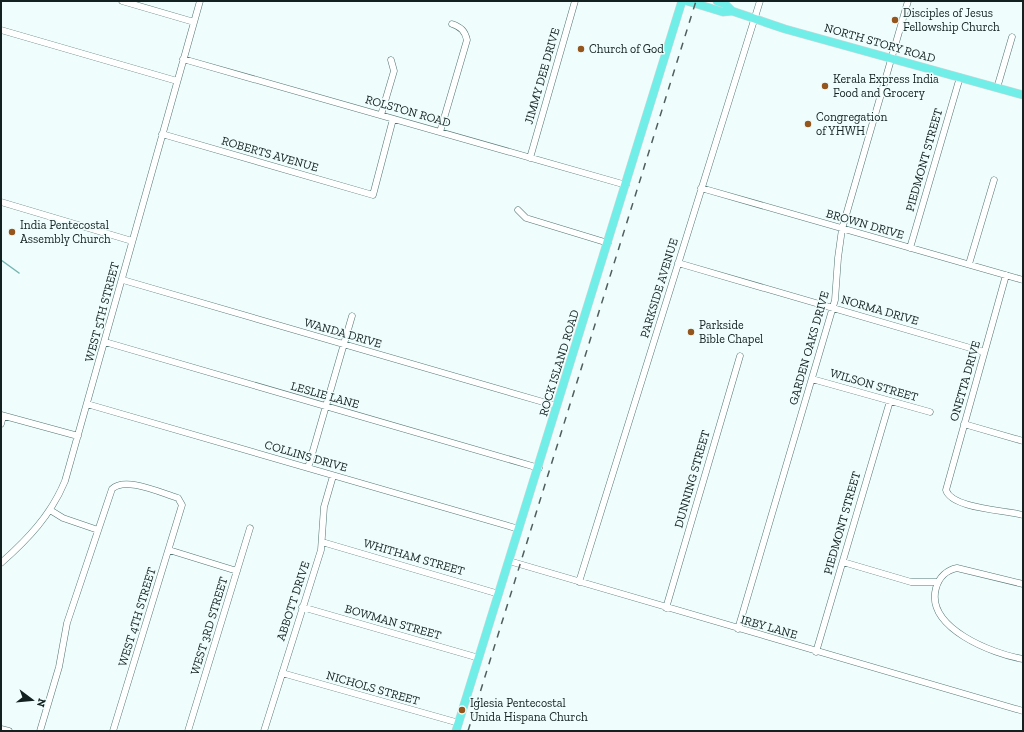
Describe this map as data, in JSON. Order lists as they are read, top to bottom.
{
  "streets": {
    "main road": ["NORTH STORY ROAD", "ROCK ISLAND ROAD"],
    "street": [
      "JIMMY DEE DRIVE",
      "ROLSTON ROAD",
      "ROBERTS AVENUE",
      "PIEDMONT STREET",
      "BROWN DRIVE",
      "PARKSIDE AVENUE",
      "NORMA DRIVE",
      "WEST 5TH STREET",
      "WANDA DRIVE",
      "GARDEN OAKS DRIVE",
      "ONETTA DRIVE",
      "WILSON STREET",
      "LESLIE LANE",
      "COLLINS DRIVE",
      "DUNNING STREET",
      "WHITHAM STREET",
      "ABBOTT DRIVE",
      "WEST 4TH STREET",
      "BOWMAN STREET",
      "WEST 3RD STREET",
      "IRBY LANE",
      "NICHOLS STREET"
    ]
  },
  "crossings": [
    ["NORTH STORY ROAD", "PIEDMONT STREET"],
    ["NORTH STORY ROAD", "PARKSIDE AVENUE"],
    ["NORTH STORY ROAD", "GARDEN OAKS DRIVE"],
    ["JIMMY DEE DRIVE", "ROLSTON ROAD"],
    ["ROLSTON ROAD", "ROBERTS AVENUE"],
    ["ROLSTON ROAD", "WEST 5TH STREET"],
    ["ROLSTON ROAD", "ROCK ISLAND ROAD"],
    ["ROBERTS AVENUE", "WEST 5TH STREET"],
    ["PIEDMONT STREET", "BROWN DRIVE"],
    ["PIEDMONT STREET", "WILSON STREET"],
    ["PIEDMONT STREET", "IRBY LANE"],
    ["BROWN DRIVE", "PARKSIDE AVENUE"],
    ["BROWN DRIVE", "GARDEN OAKS DRIVE"],
    ["BROWN DRIVE", "ONETTA DRIVE"],
    ["PARKSIDE AVENUE", "NORMA DRIVE"],
    ["PARKSIDE AVENUE", "IRBY LANE"],
    ["NORMA DRIVE", "GARDEN OAKS DRIVE"],
    ["NORMA DRIVE", "ONETTA DRIVE"],
    ["WEST 5TH STREET", "WANDA DRIVE"],
    ["WEST 5TH STREET", "LESLIE LANE"],
    ["WEST 5TH STREET", "COLLINS DRIVE"],
    ["WANDA DRIVE", "ROCK ISLAND ROAD"],
    ["GARDEN OAKS DRIVE", "WILSON STREET"],
    ["GARDEN OAKS DRIVE", "IRBY LANE"],
    ["ROCK ISLAND ROAD", "LESLIE LANE"],
    ["ROCK ISLAND ROAD", "COLLINS DRIVE"],
    ["ROCK ISLAND ROAD", "WHITHAM STREET"],
    ["ROCK ISLAND ROAD", "BOWMAN STREET"],
    ["ROCK ISLAND ROAD", "IRBY LANE"],
    ["ROCK ISLAND ROAD", "NICHOLS STREET"],
    ["COLLINS DRIVE", "ABBOTT DRIVE"],
    ["DUNNING STREET", "IRBY LANE"],
    ["WHITHAM STREET", "ABBOTT DRIVE"],
    ["ABBOTT DRIVE", "BOWMAN STREET"],
    ["ABBOTT DRIVE", "NICHOLS STREET"]
  ],
  "places": [
    "Disciples of Jesus Fellowship Church",
    "Church of God",
    "Kerala Express India Food and Grocery",
    "Congregation of YHWH",
    "India Pentecostal Assembly Church",
    "Parkside Bible Chapel",
    "Iglesia Pentecostal Unida Hispana Church"
  ],
  "north": "right"
}
